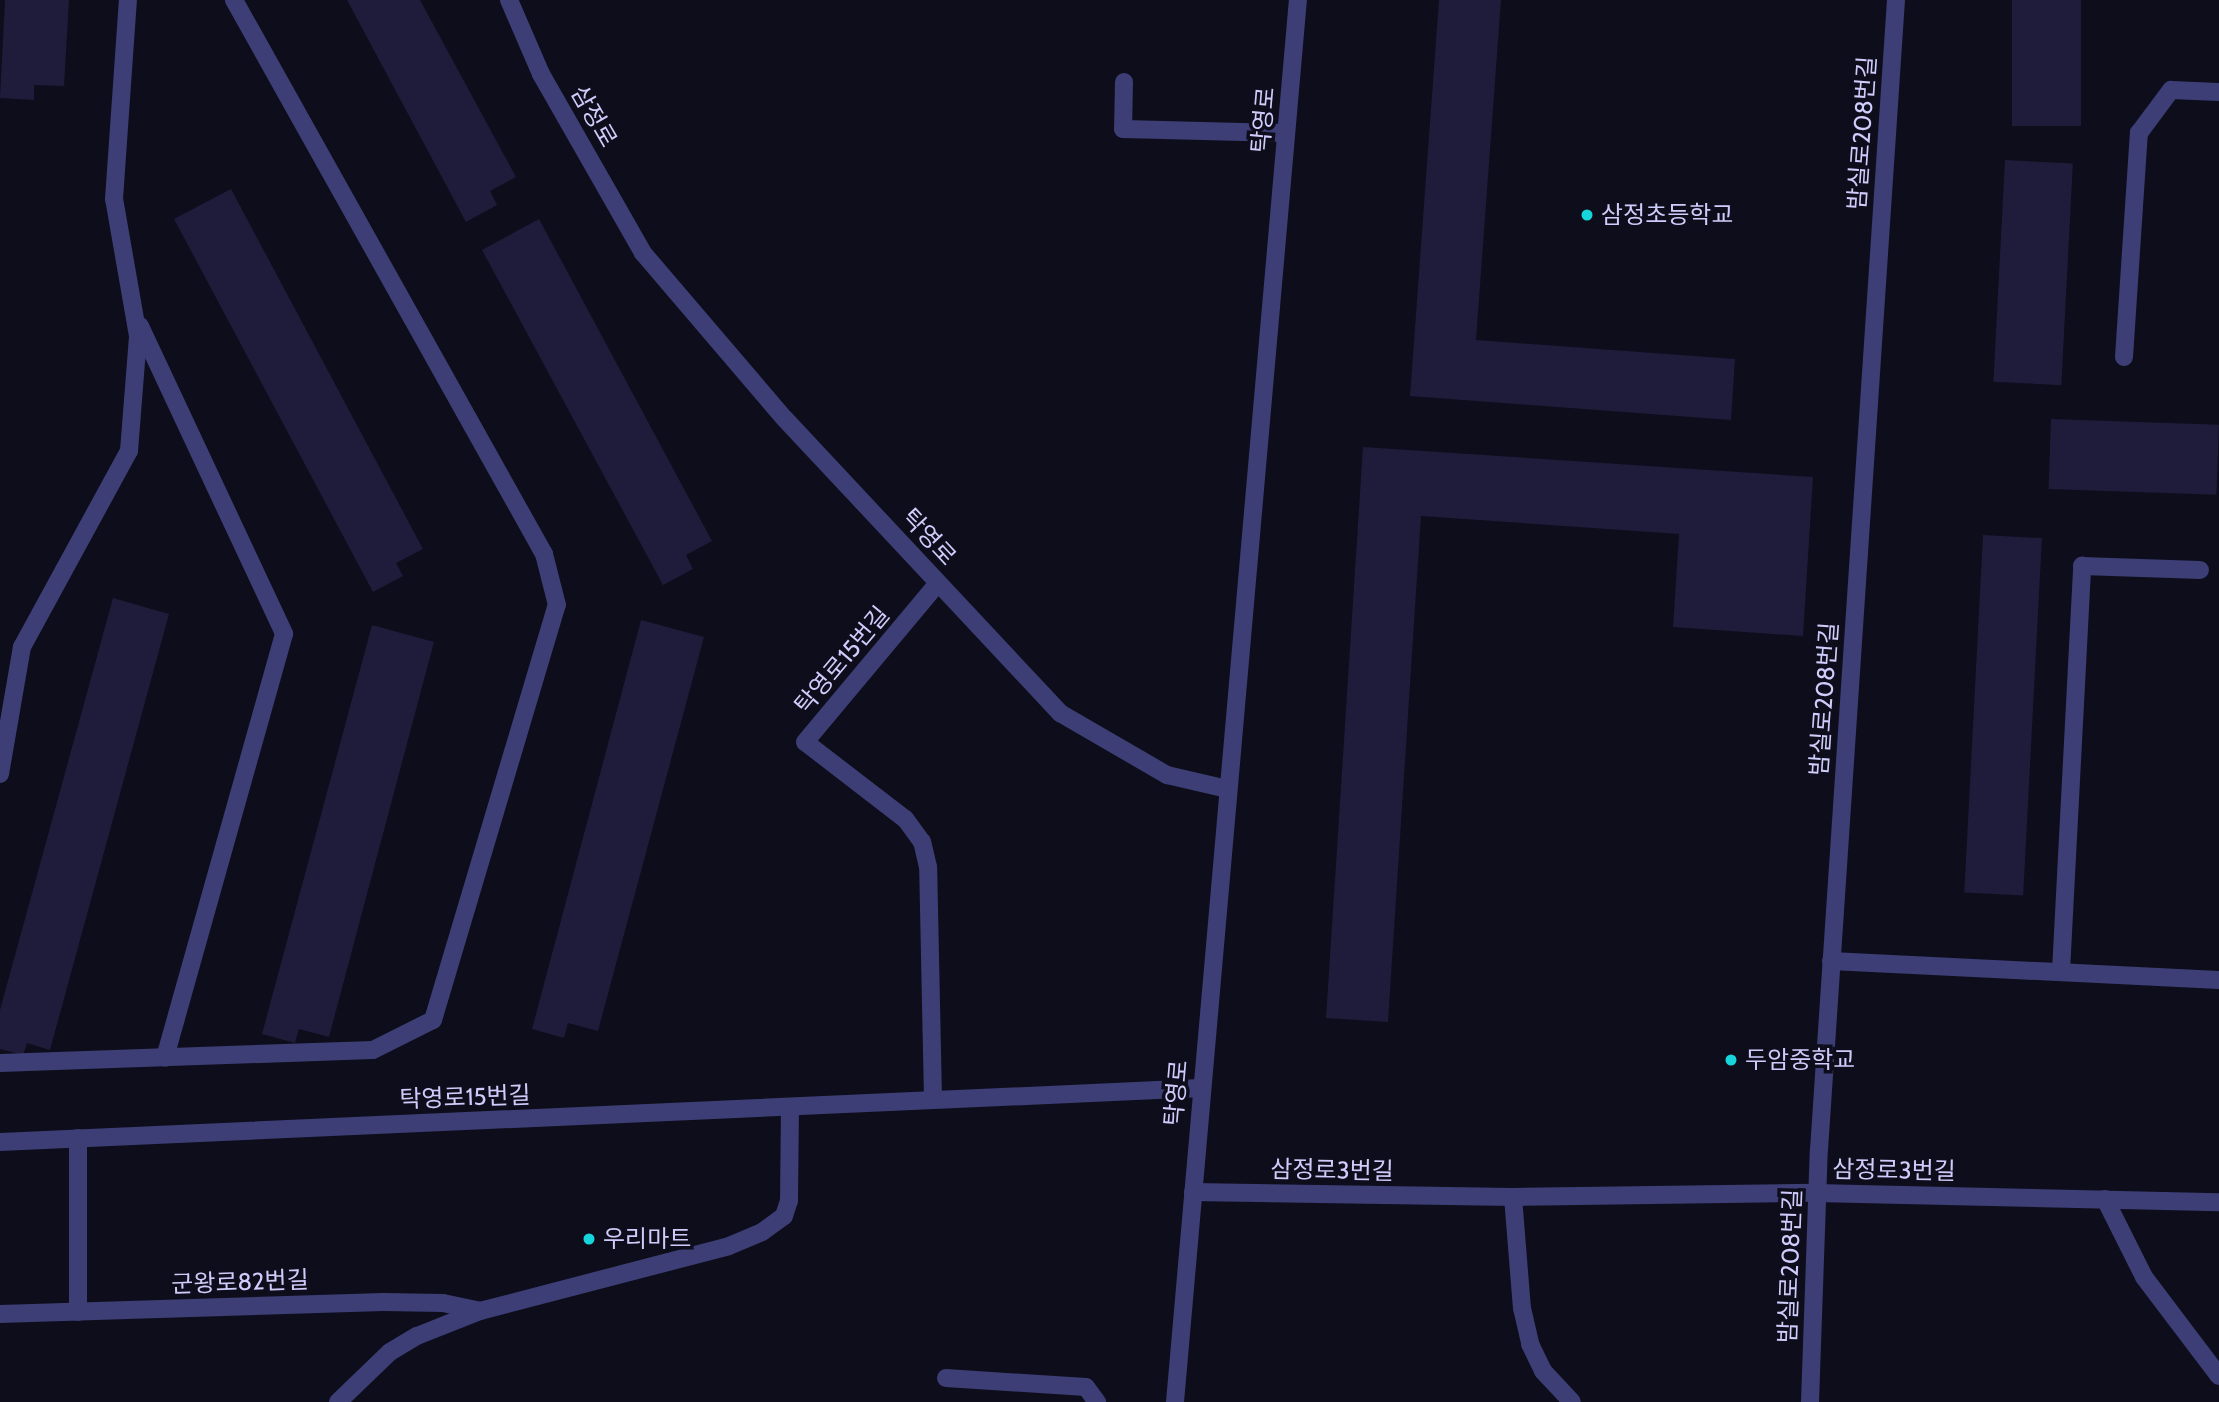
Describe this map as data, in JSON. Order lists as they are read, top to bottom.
{
  "streets": {
    "street": [
      "삼정로",
      "탁영로",
      "밤실로208번길",
      "탁영로15번길",
      "삼정로3번길",
      "군왕로82번길"
    ]
  },
  "crossings": [
    ["삼정로", "탁영로"],
    ["탁영로", "탁영로15번길"],
    ["탁영로", "삼정로3번길"],
    ["밤실로208번길", "삼정로3번길"],
    ["탁영로15번길", "군왕로82번길"]
  ],
  "places": ["삼정초등학교", "두암중학교", "우리마트"]
}
